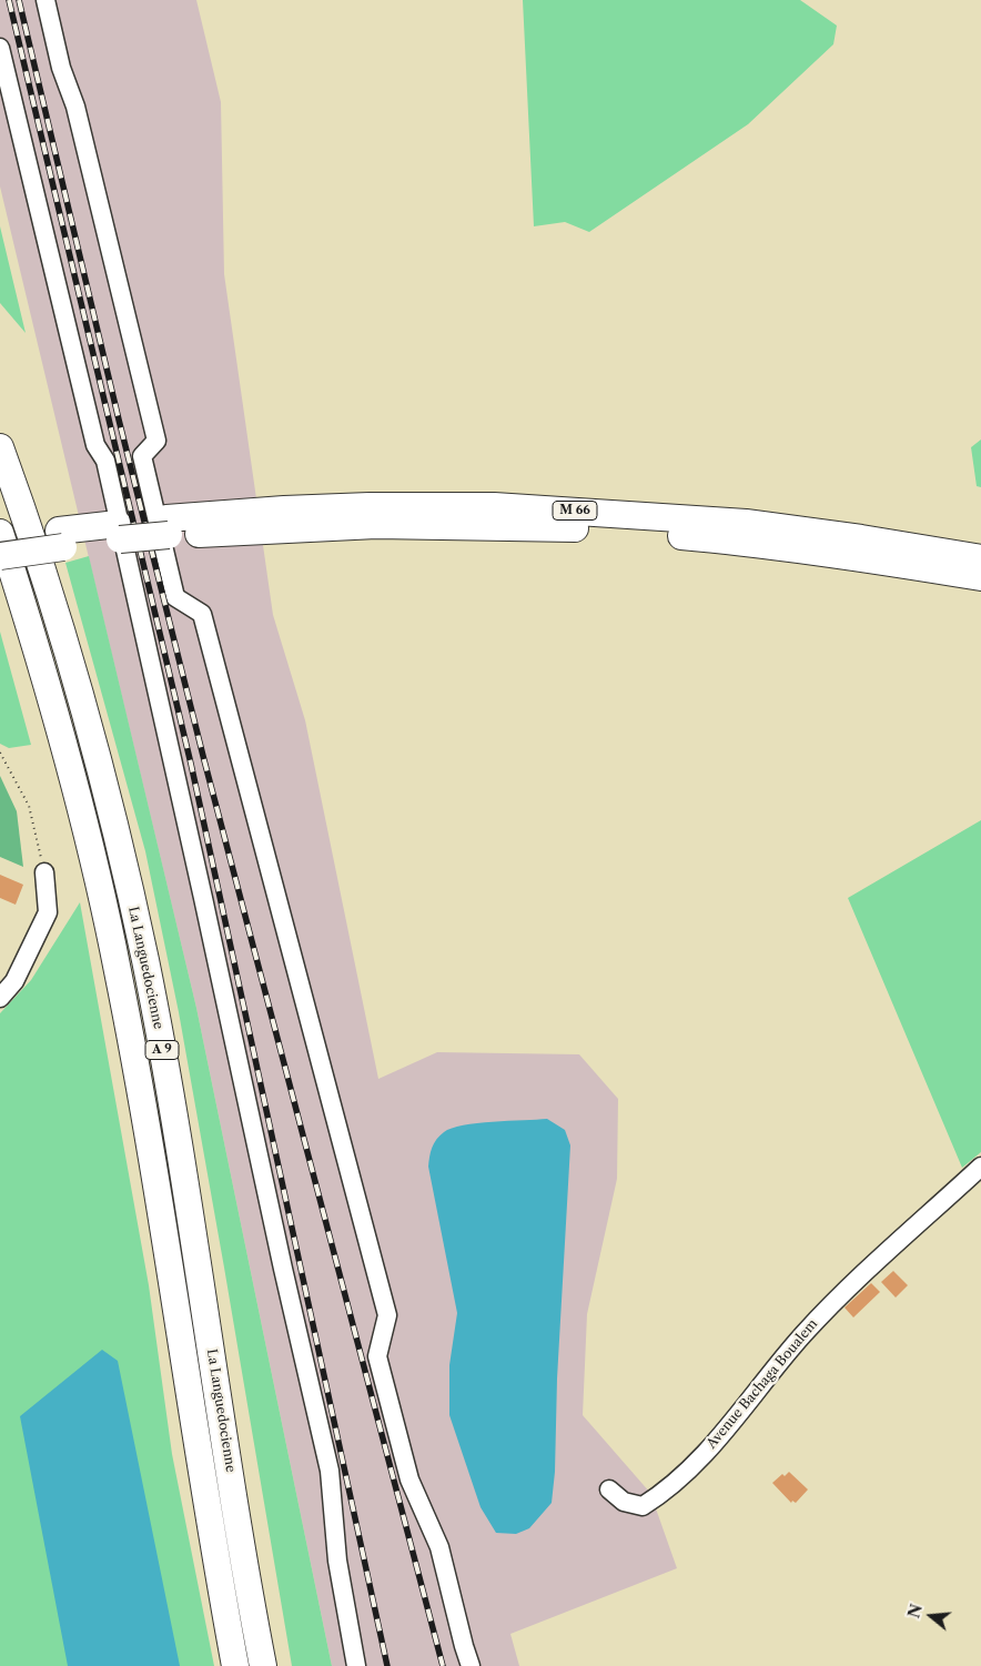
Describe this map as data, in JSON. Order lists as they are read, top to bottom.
{
  "streets": {
    "highway": ["M 66", "La Languedocienne", "A 9"],
    "street": ["Avenue Bachaga Boualem"]
  },
  "north": "left"
}
